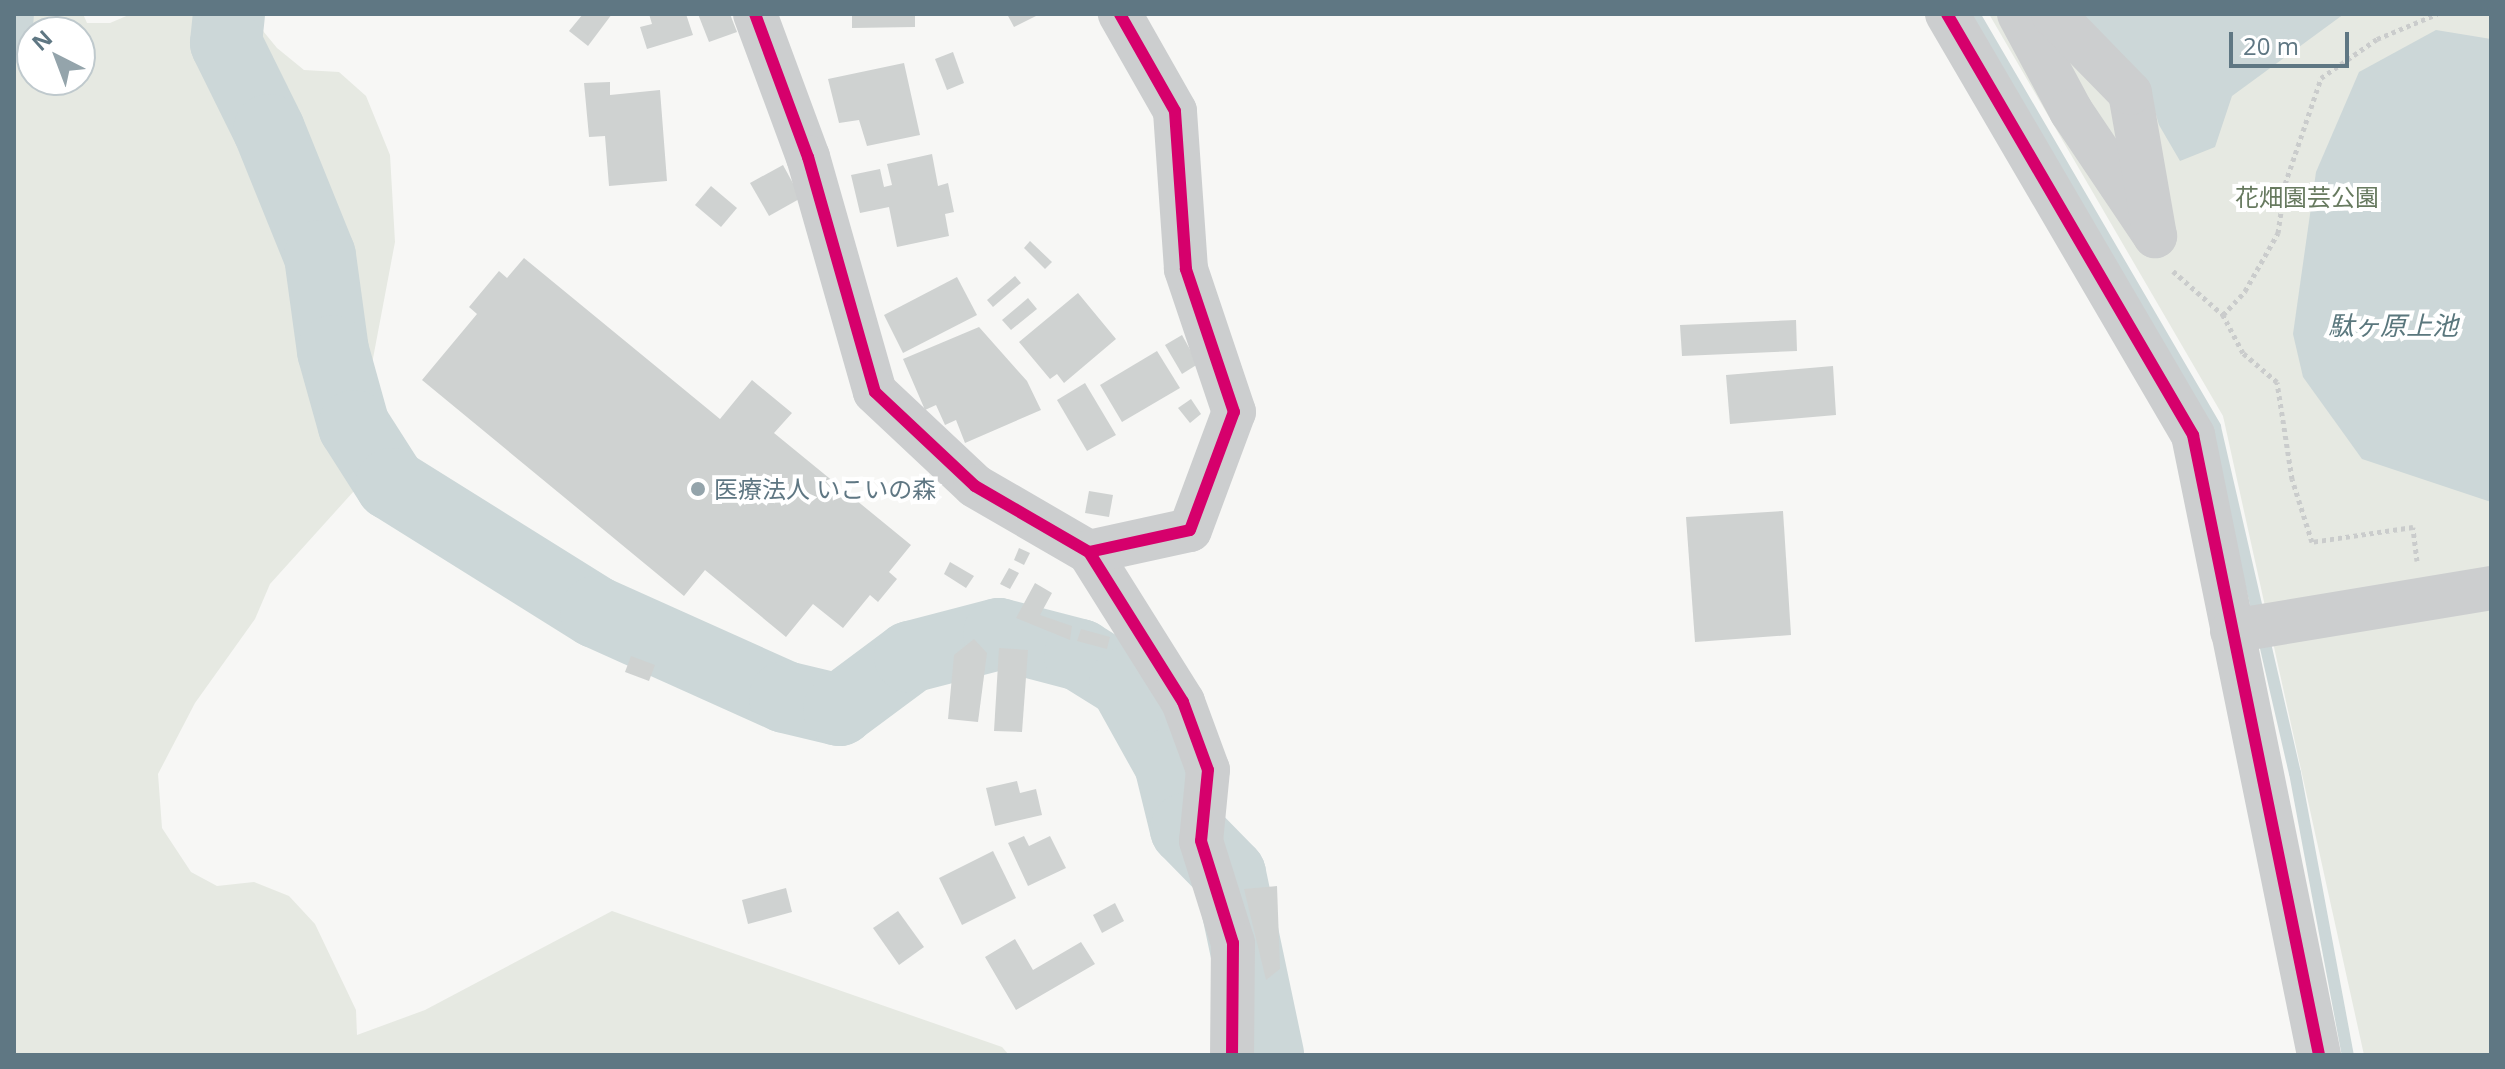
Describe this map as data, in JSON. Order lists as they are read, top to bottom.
{
  "water": ["駄ヶ原上池"],
  "parks": ["花畑園芸公園"],
  "places": ["医療法人 いこいの森"],
  "scale_bar": "20 m",
  "north": "top left"
}
